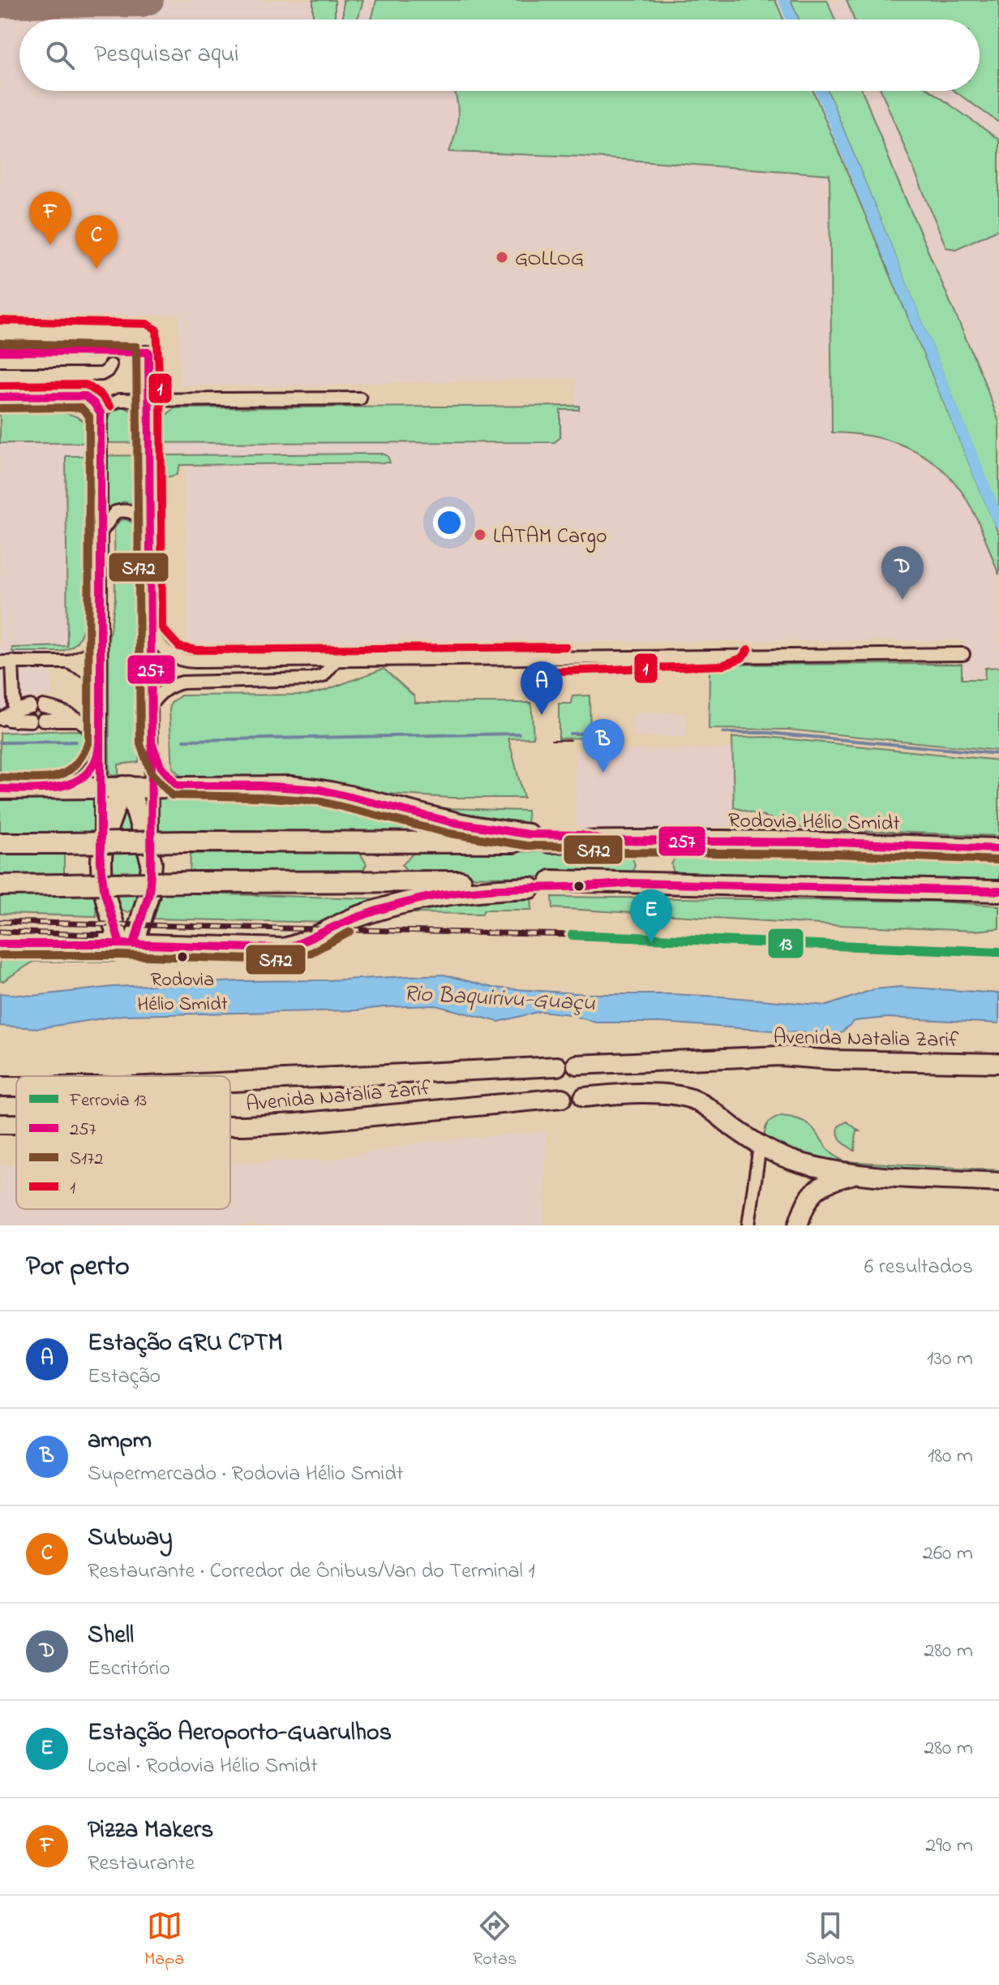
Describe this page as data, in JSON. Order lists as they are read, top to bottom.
{
  "streets": {
    "main road": ["Rodovia Hélio Smidt", "Avenida Natalia Zarif"]
  },
  "water": ["Rio Baquirivu-Guaçu"],
  "places": ["GOLLOG", "LATAM Cargo", "Rodovia Hélio Smidt"],
  "lines": [
    "transit line 1",
    "transit line S172",
    "transit line 257",
    "rail line 13"
  ],
  "legend": [
    "Ferrovia 13",
    "257",
    "S172",
    "1"
  ],
  "page": {
    "search": "Pesquisar aqui",
    "pins": [
      "F",
      "C",
      "D",
      "A",
      "B",
      "E"
    ],
    "heading": ["Por perto", "6 resultados"],
    "list": [
      {
        "mark": "A",
        "name": "Estação GRU CPTM",
        "note": "Estação",
        "value": "130 m"
      },
      {
        "mark": "B",
        "name": "ampm",
        "note": "Supermercado · Rodovia Hélio Smidt",
        "value": "180 m"
      },
      {
        "mark": "C",
        "name": "Subway",
        "note": "Restaurante · Corredor de Ônibus/Van do Terminal 1",
        "value": "260 m"
      },
      {
        "mark": "D",
        "name": "Shell",
        "note": "Escritório",
        "value": "280 m"
      },
      {
        "mark": "E",
        "name": "Estação Aeroporto-Guarulhos",
        "note": "Local · Rodovia Hélio Smidt",
        "value": "280 m"
      },
      {
        "mark": "F",
        "name": "Pizza Makers",
        "note": "Restaurante",
        "value": "290 m"
      }
    ],
    "nav": ["Mapa", "Rotas", "Salvos"]
  }
}
